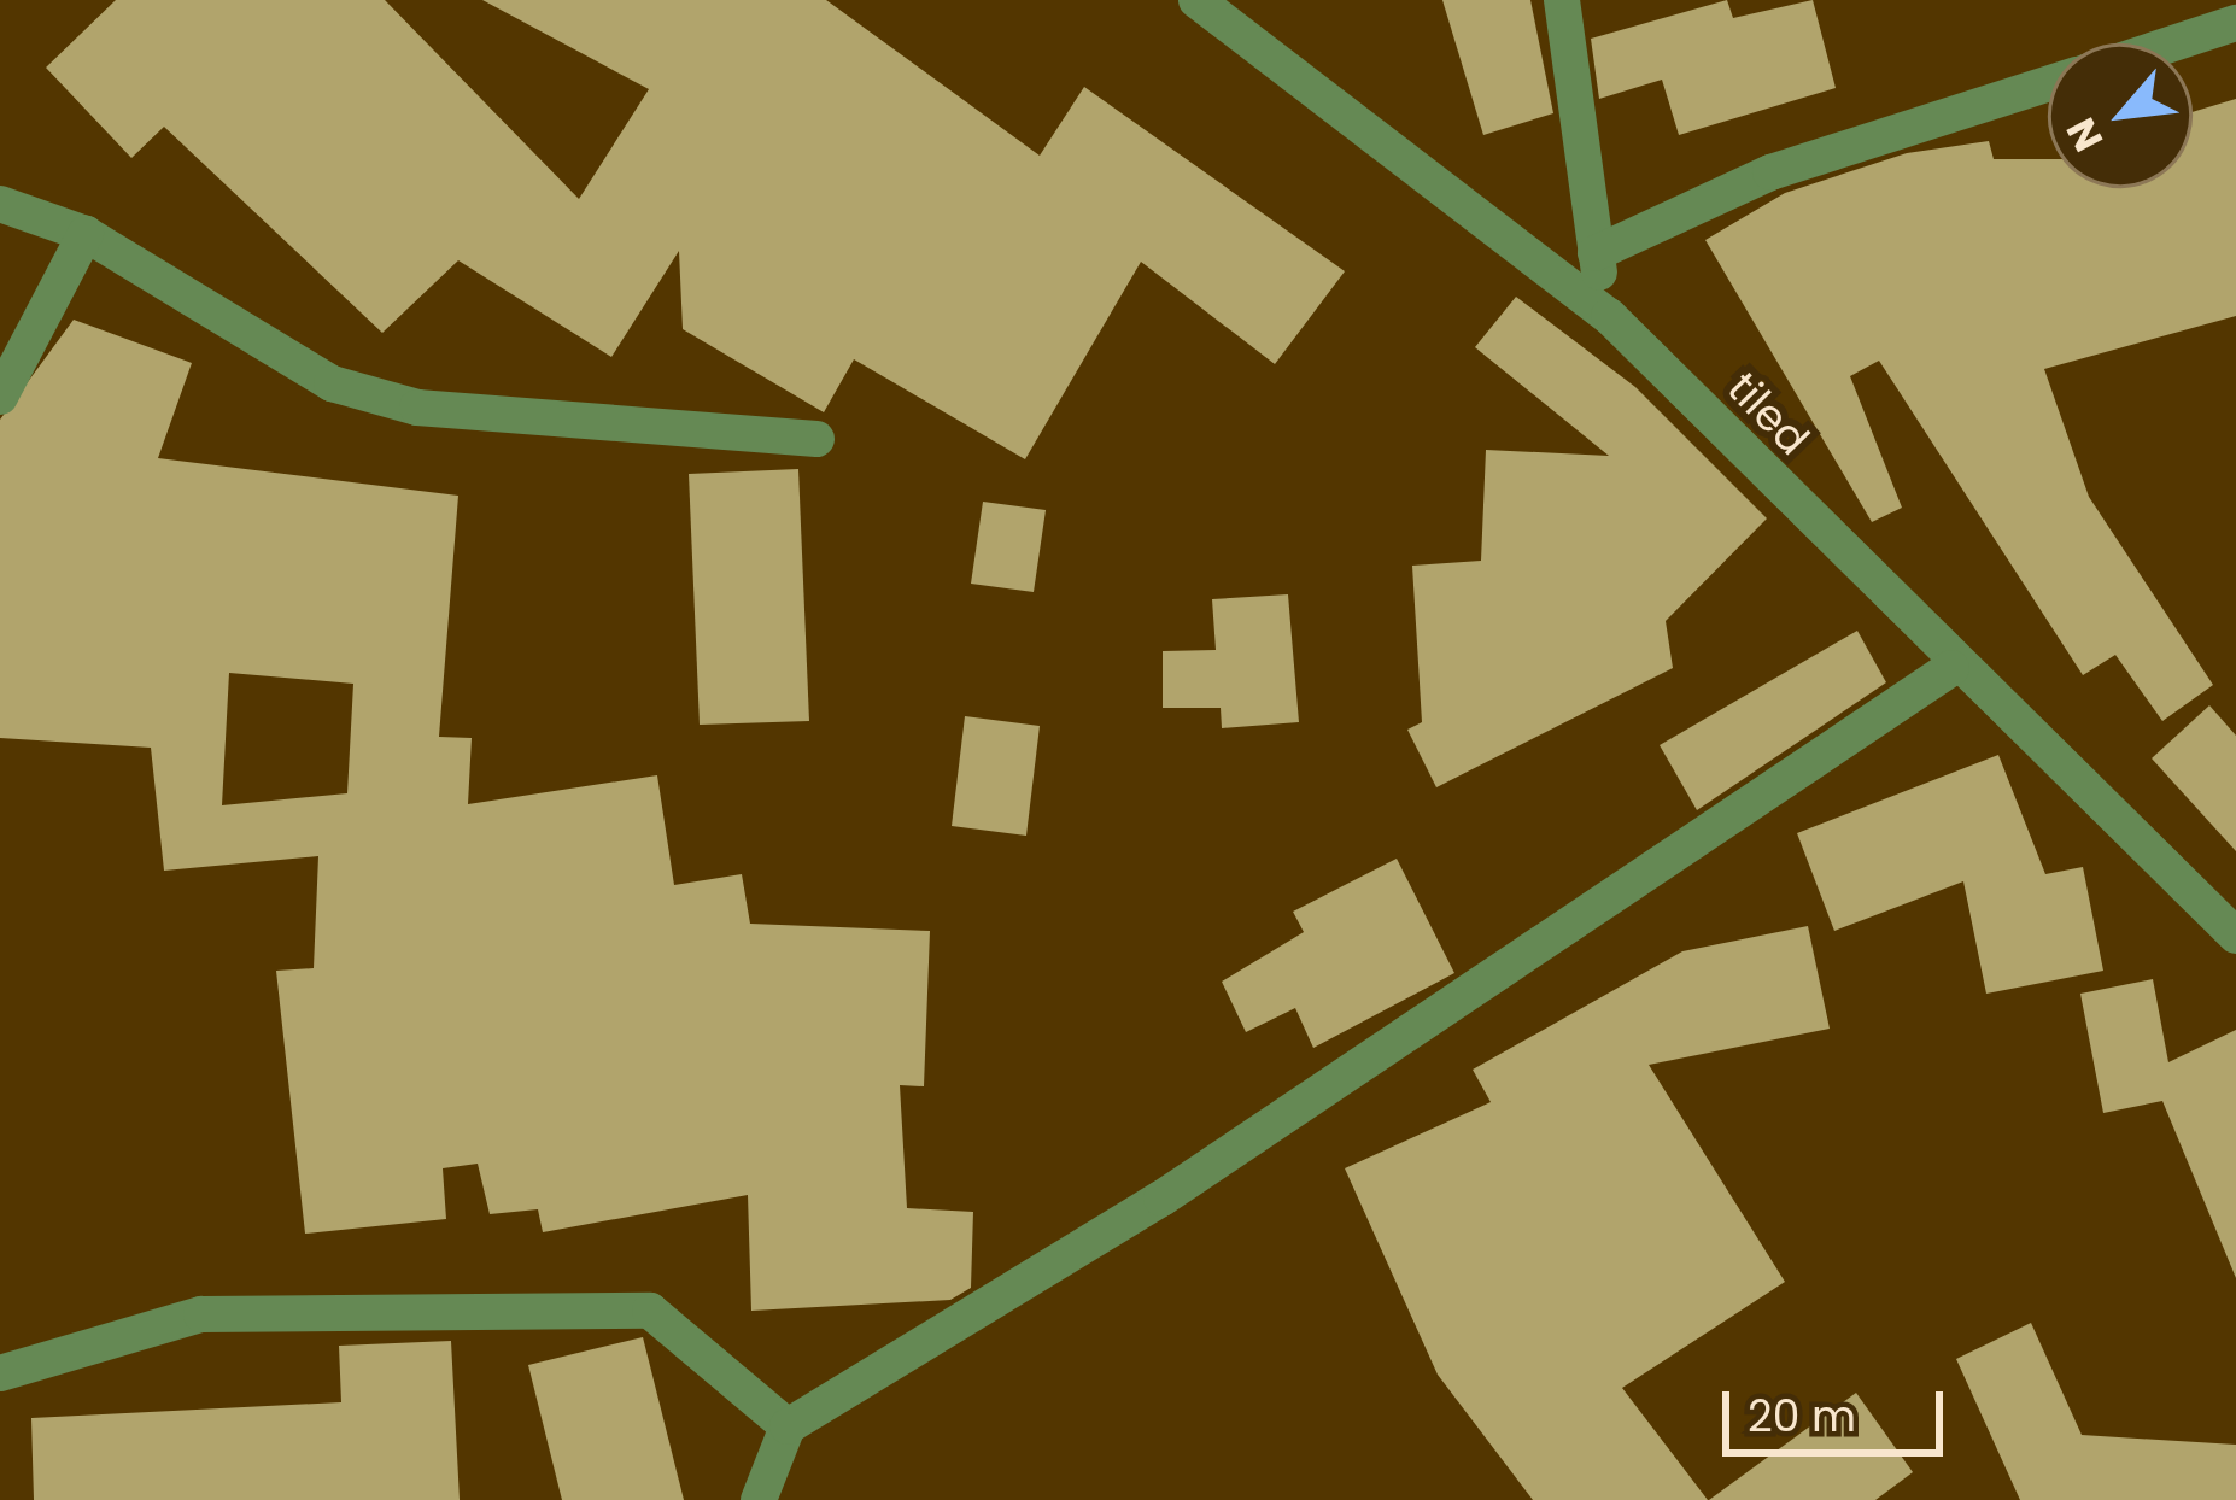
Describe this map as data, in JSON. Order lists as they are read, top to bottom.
{
  "streets": {
    "street": ["tiled"]
  },
  "scale_bar": "20 m",
  "north": "bottom left"
}
